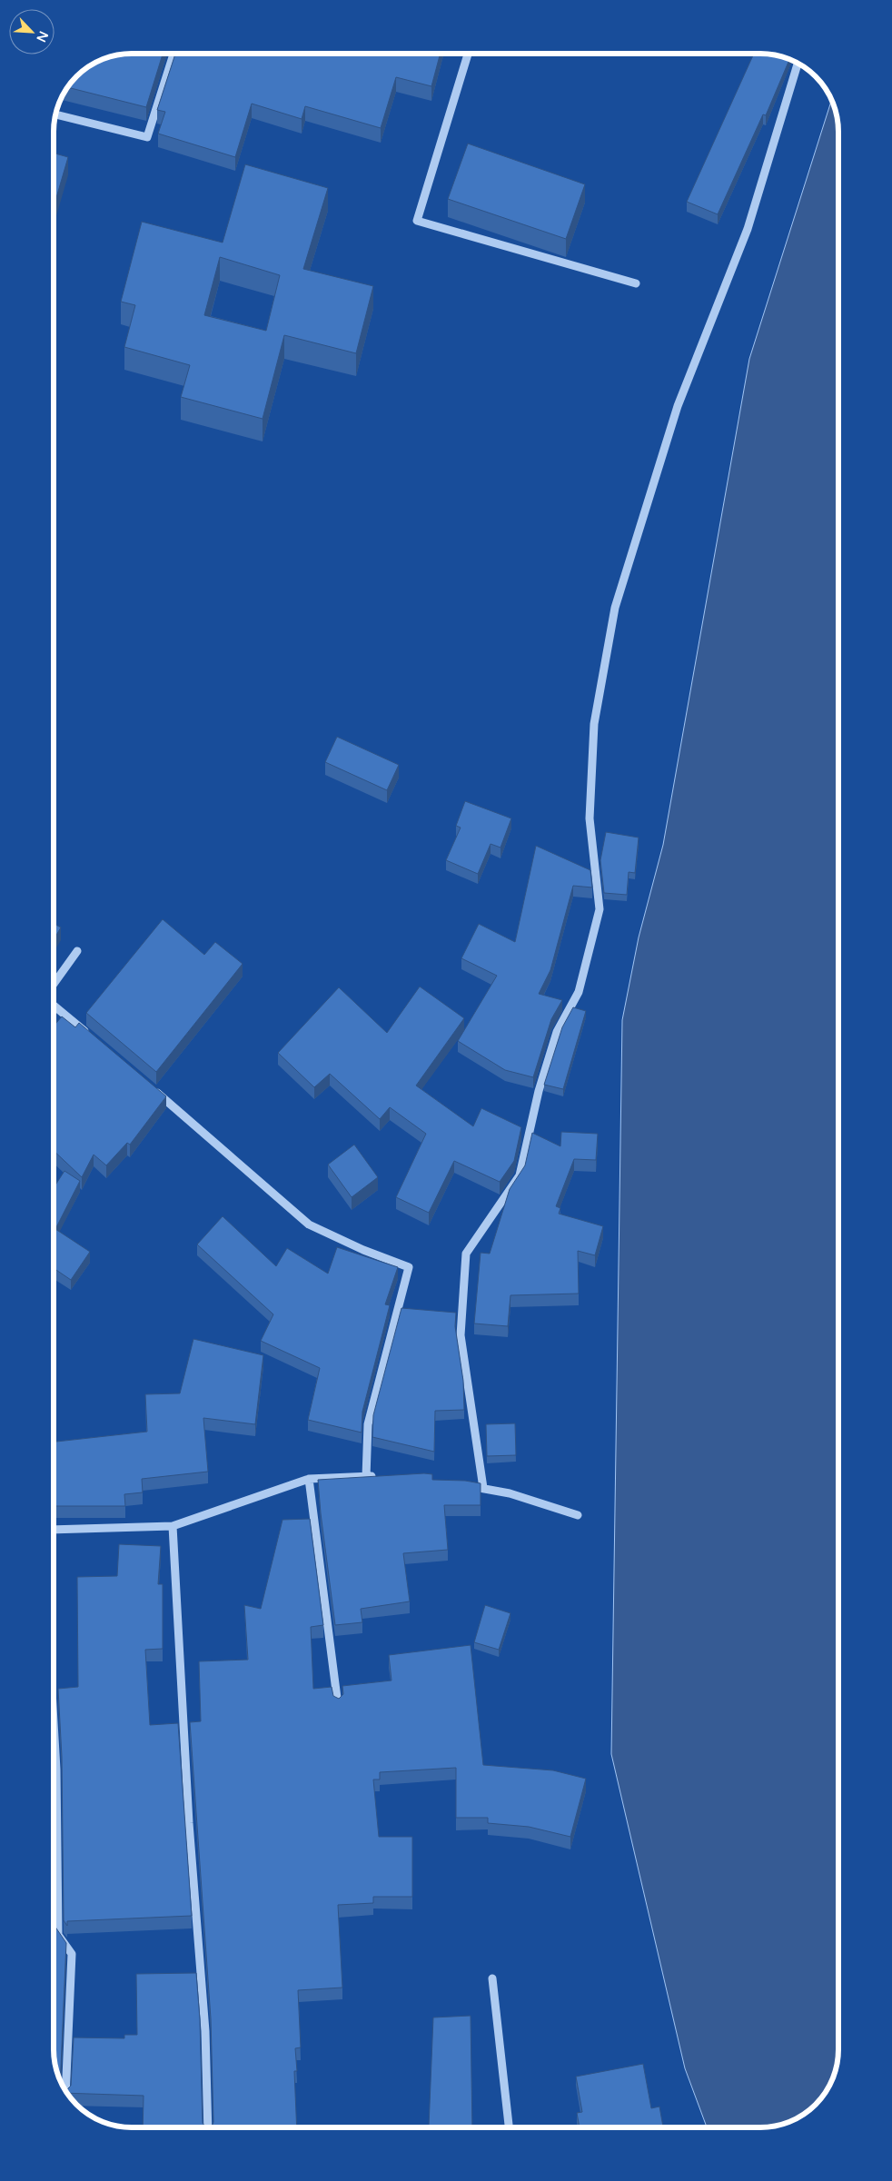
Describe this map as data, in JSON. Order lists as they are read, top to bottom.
{
  "north": "bottom right"
}
